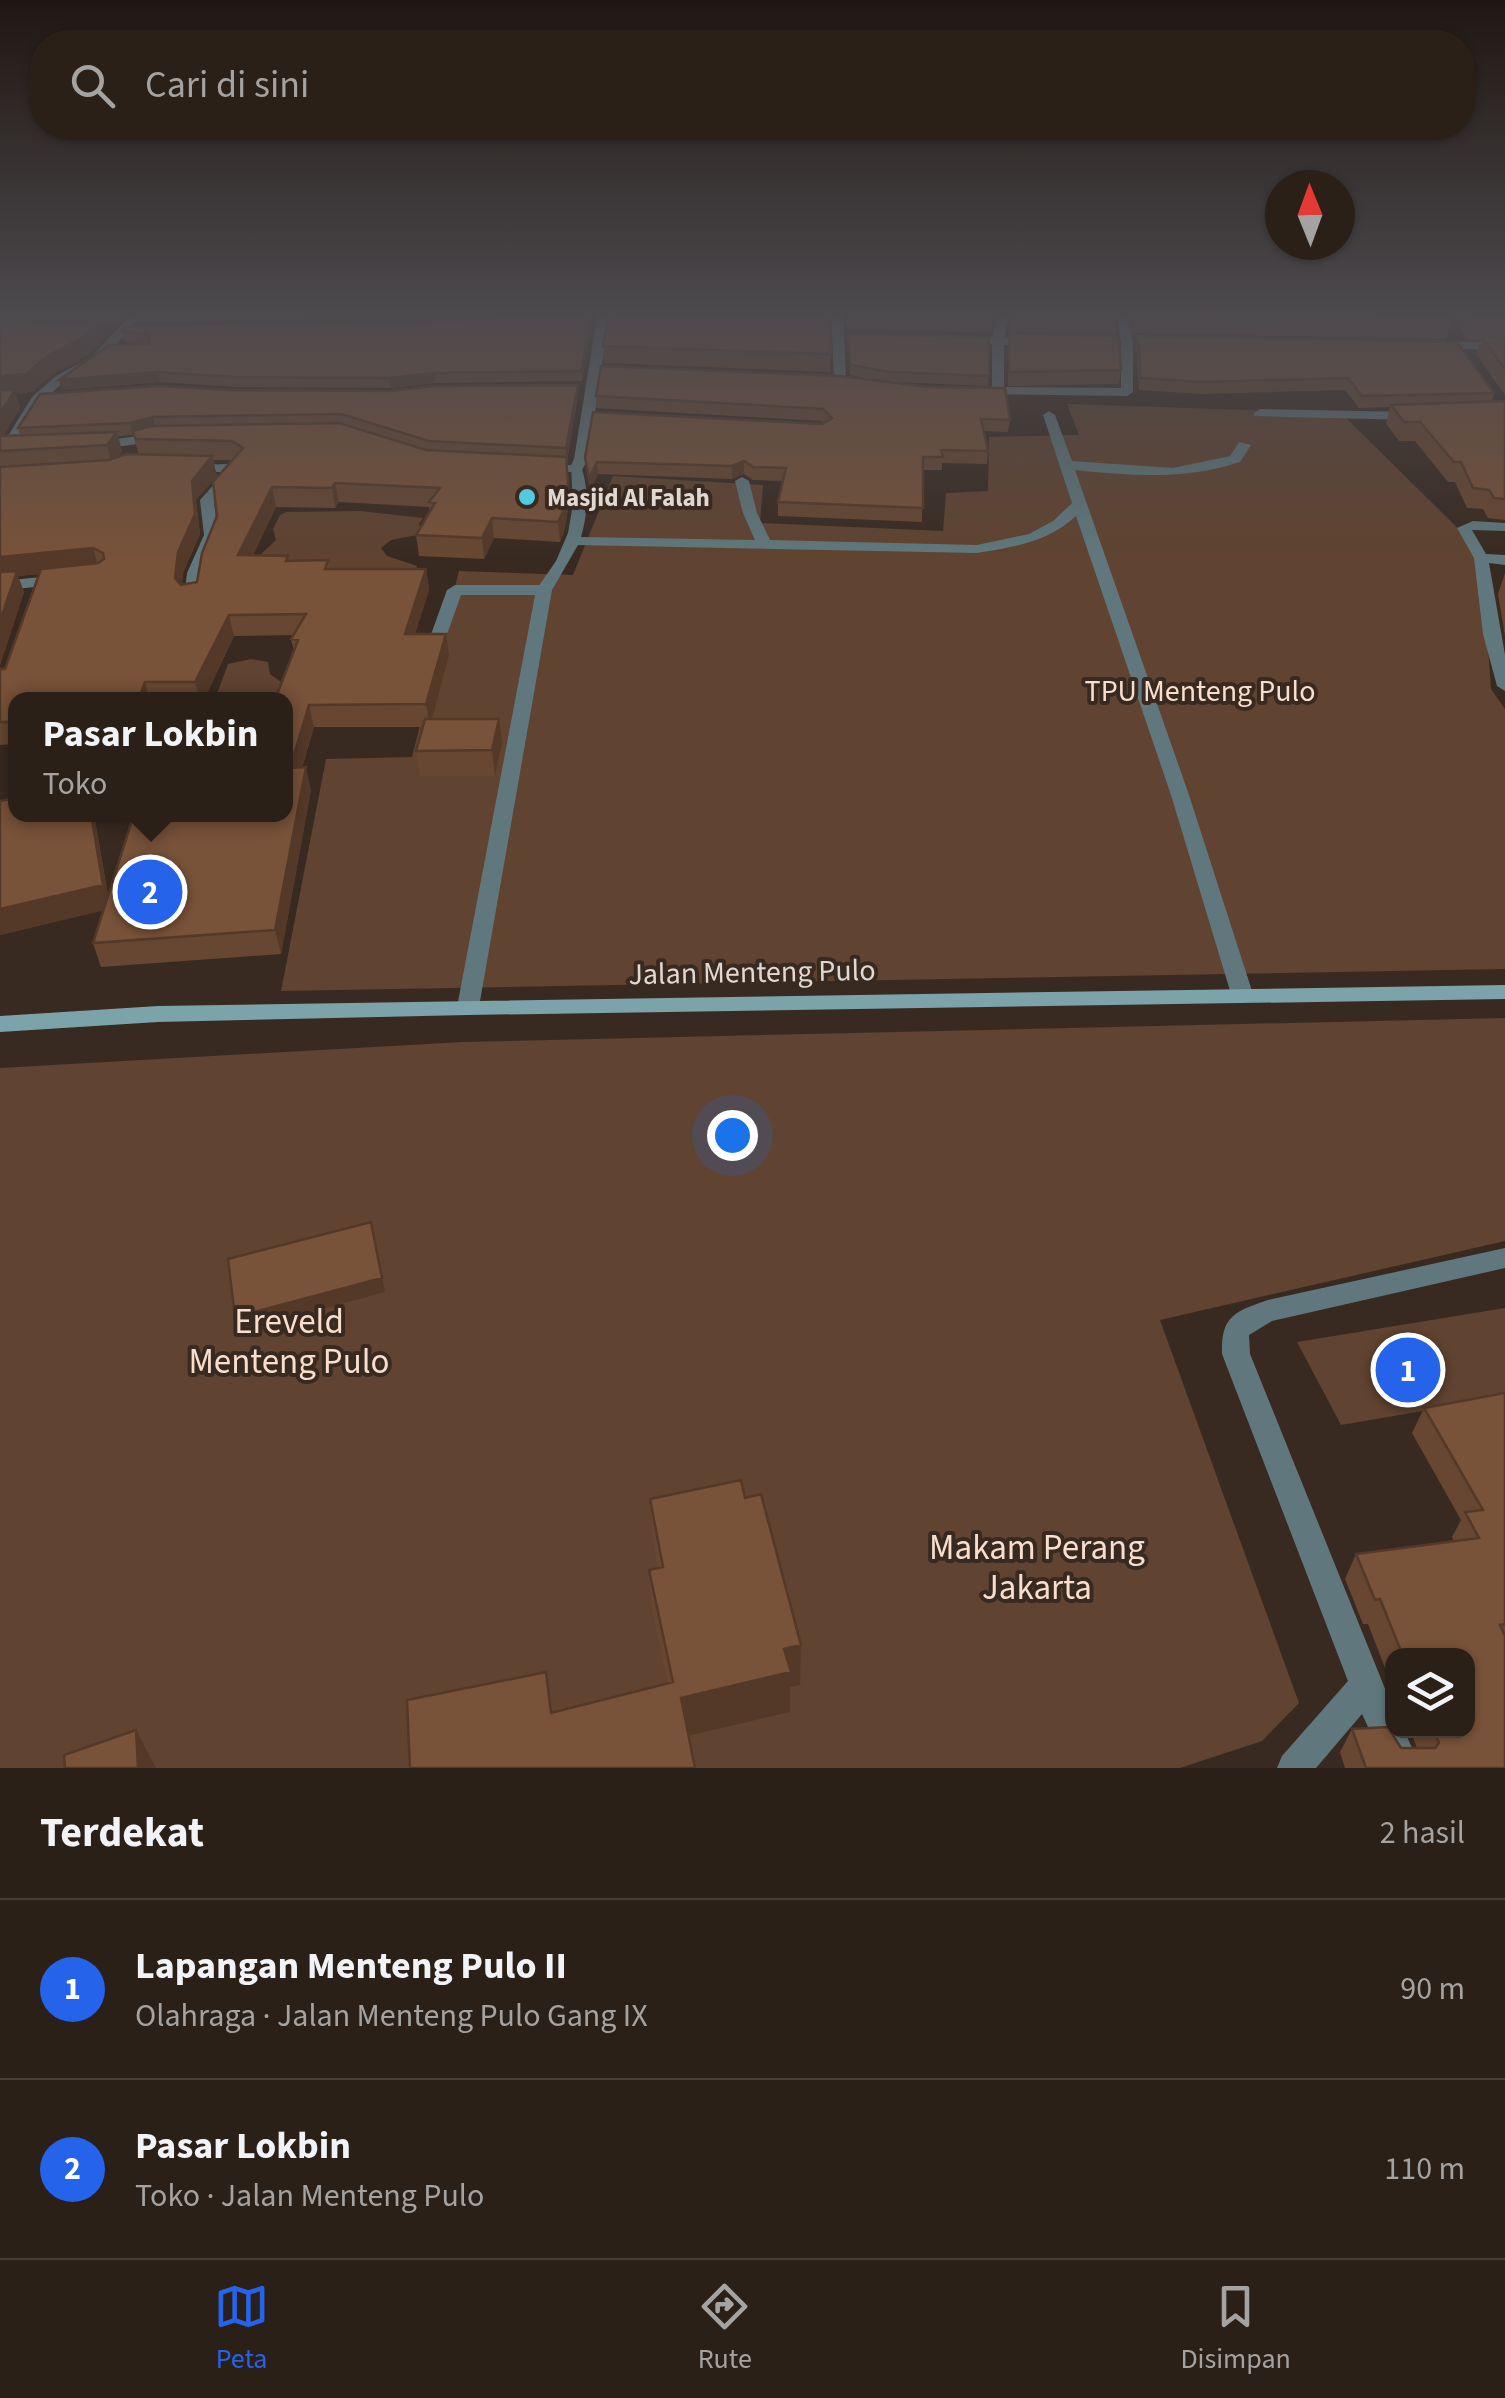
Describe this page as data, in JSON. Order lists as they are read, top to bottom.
{
  "streets": {
    "street": ["Jalan Menteng Pulo"]
  },
  "parks": ["TPU Menteng Pulo", "Ereveld Menteng Pulo", "Makam Perang Jakarta"],
  "places": ["Masjid Al Falah"],
  "north": "top",
  "page": {
    "search": "Cari di sini",
    "popup": ["Pasar Lokbin", "Toko"],
    "pins": ["2", "1"],
    "heading": ["Terdekat", "2 hasil"],
    "list": [
      {
        "mark": "1",
        "name": "Lapangan Menteng Pulo II",
        "note": "Olahraga · Jalan Menteng Pulo Gang IX",
        "value": "90 m"
      },
      {
        "mark": "2",
        "name": "Pasar Lokbin",
        "note": "Toko · Jalan Menteng Pulo",
        "value": "110 m"
      }
    ],
    "nav": ["Peta", "Rute", "Disimpan"]
  }
}
